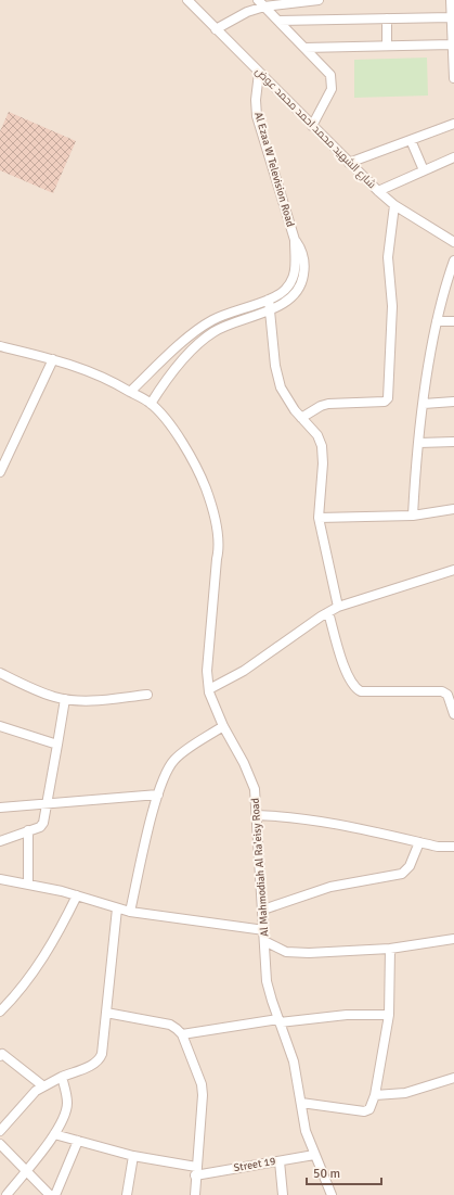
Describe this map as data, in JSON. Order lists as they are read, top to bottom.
{
  "streets": {
    "street": [
      "شارع الشهيد محمد احمد محمد عوض",
      "Al Ezaa W Television Road",
      "Al Mahmodiah Al Ra'eisy Road",
      "Street 19"
    ]
  },
  "crossings": [
    ["شارع الشهيد محمد احمد محمد عوض", "Al Ezaa W Television Road"],
    ["Al Ezaa W Television Road", "Al Mahmodiah Al Ra'eisy Road"],
    ["Al Mahmodiah Al Ra'eisy Road", "Street 19"]
  ],
  "scale_bar": "50 m"
}
